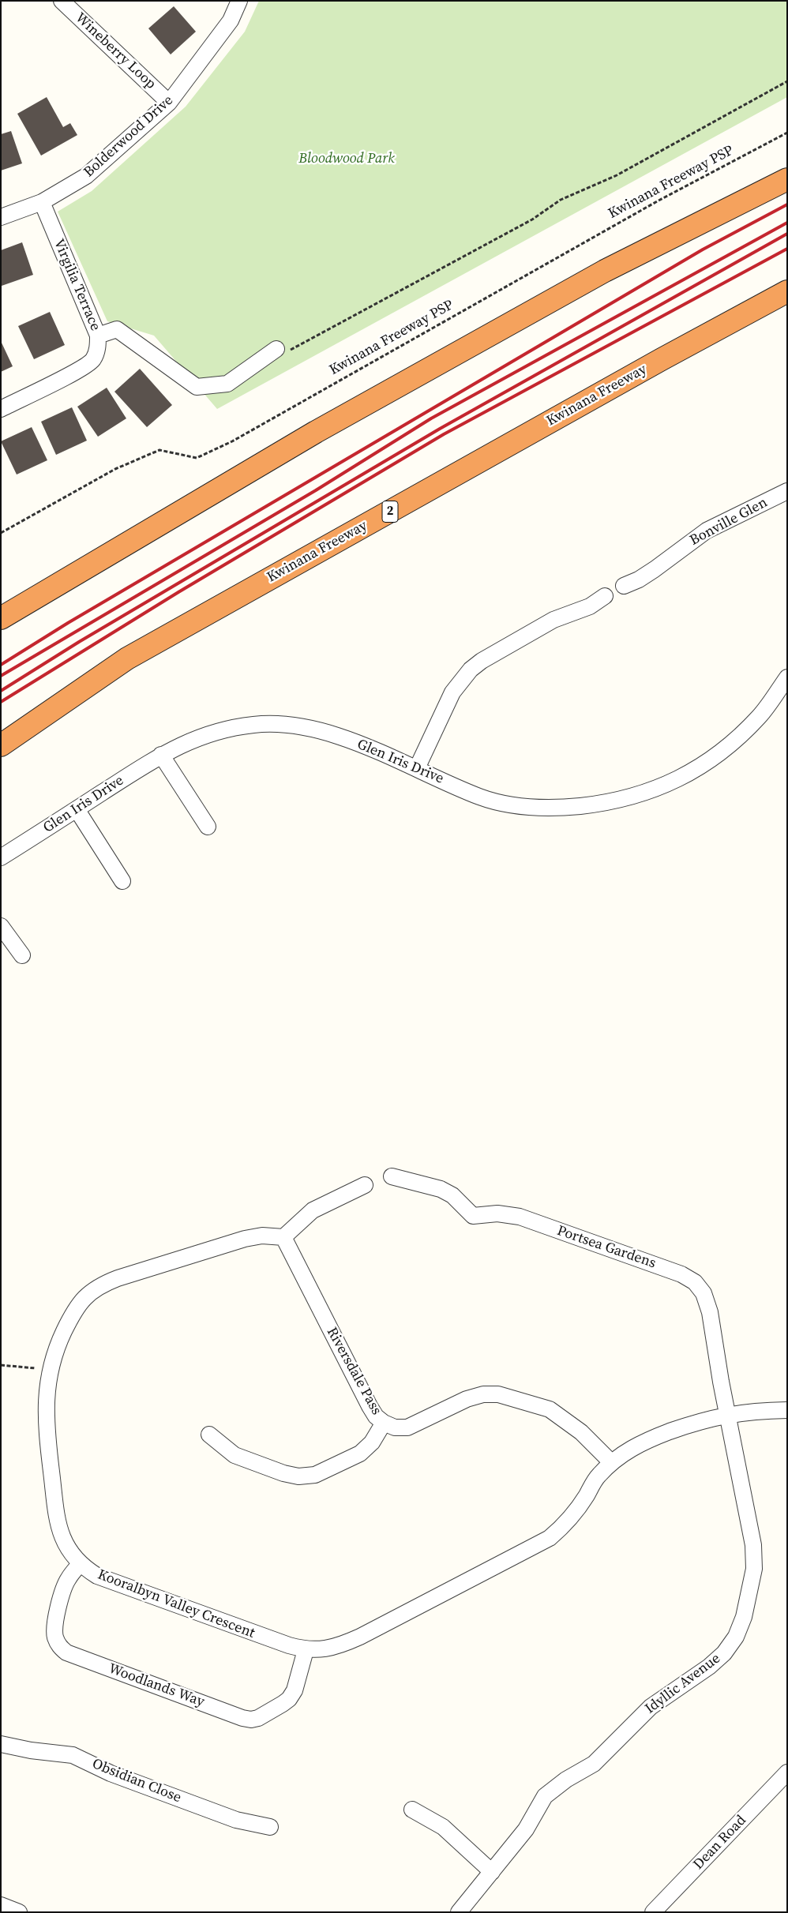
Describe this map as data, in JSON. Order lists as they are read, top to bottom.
{
  "streets": {
    "highway": ["Kwinana Freeway", "2"],
    "street": [
      "Wineberry Loop",
      "Bolderwood Drive",
      "Virgilia Terrace",
      "Bonville Glen",
      "Glen Iris Drive",
      "Portsea Gardens",
      "Riversdale Pass",
      "Kooralbyn Valley Crescent",
      "Idyllic Avenue",
      "Woodlands Way",
      "Obsidian Close",
      "Dean Road"
    ],
    "path": ["Kwinana Freeway PSP"]
  },
  "crossings": [
    ["Wineberry Loop", "Bolderwood Drive"],
    ["Bolderwood Drive", "Virgilia Terrace"],
    ["Portsea Gardens", "Kooralbyn Valley Crescent"],
    ["Portsea Gardens", "Idyllic Avenue"],
    ["Riversdale Pass", "Kooralbyn Valley Crescent"],
    ["Kooralbyn Valley Crescent", "Idyllic Avenue"],
    ["Kooralbyn Valley Crescent", "Woodlands Way"]
  ],
  "parks": ["Bloodwood Park"]
}
